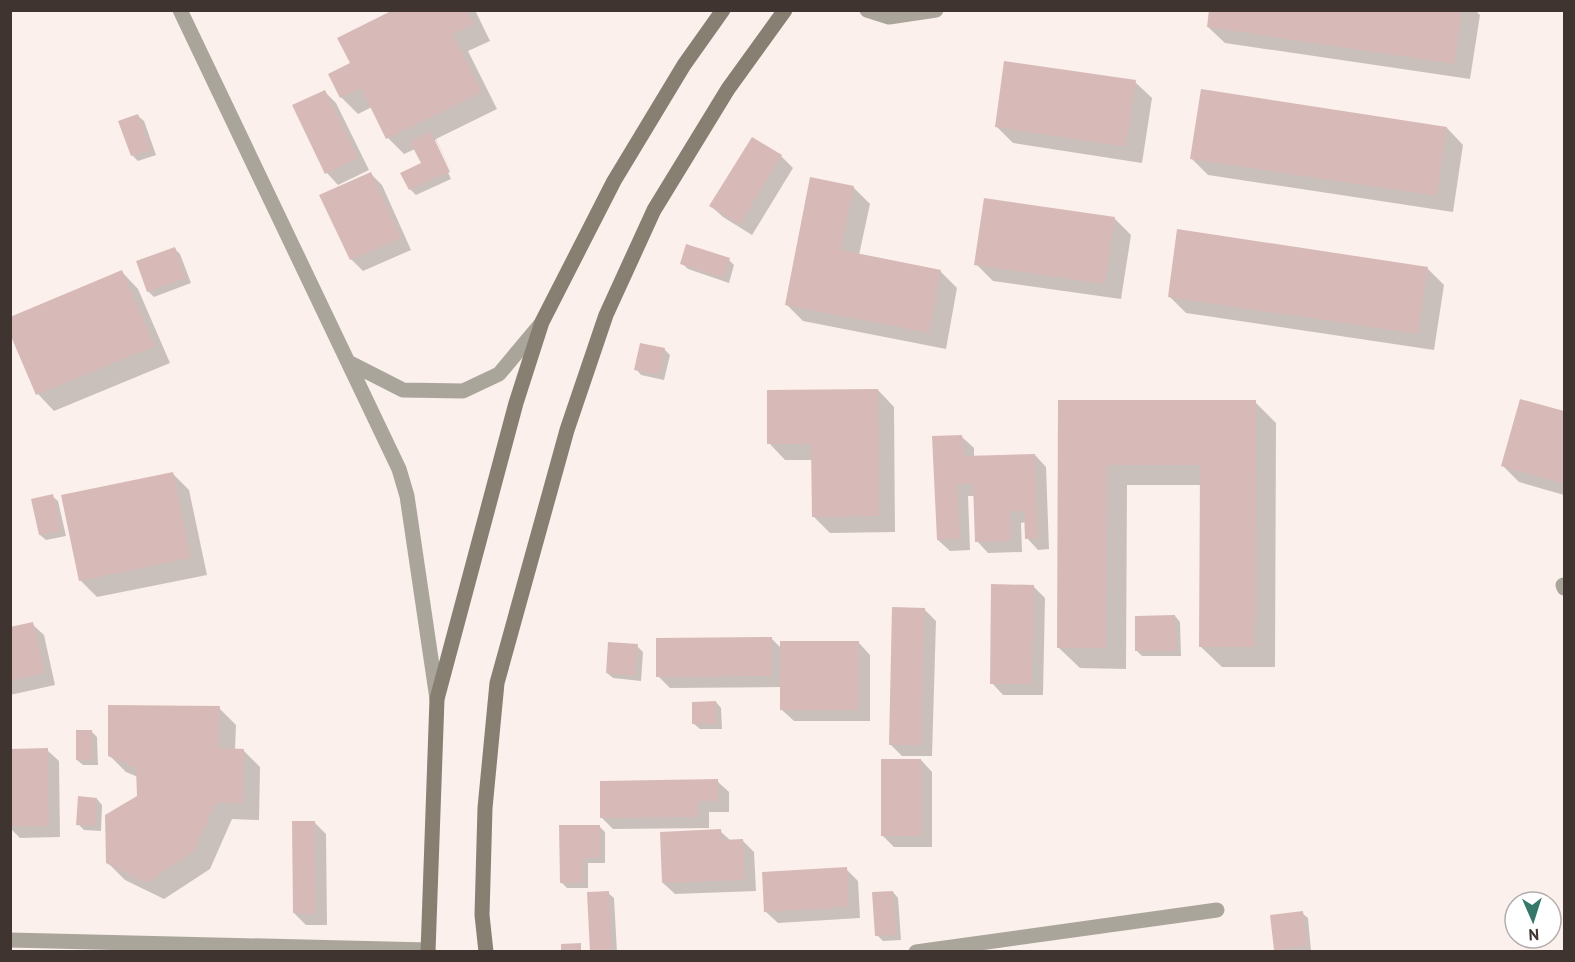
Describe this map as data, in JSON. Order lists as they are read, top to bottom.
{
  "north": "bottom"
}
